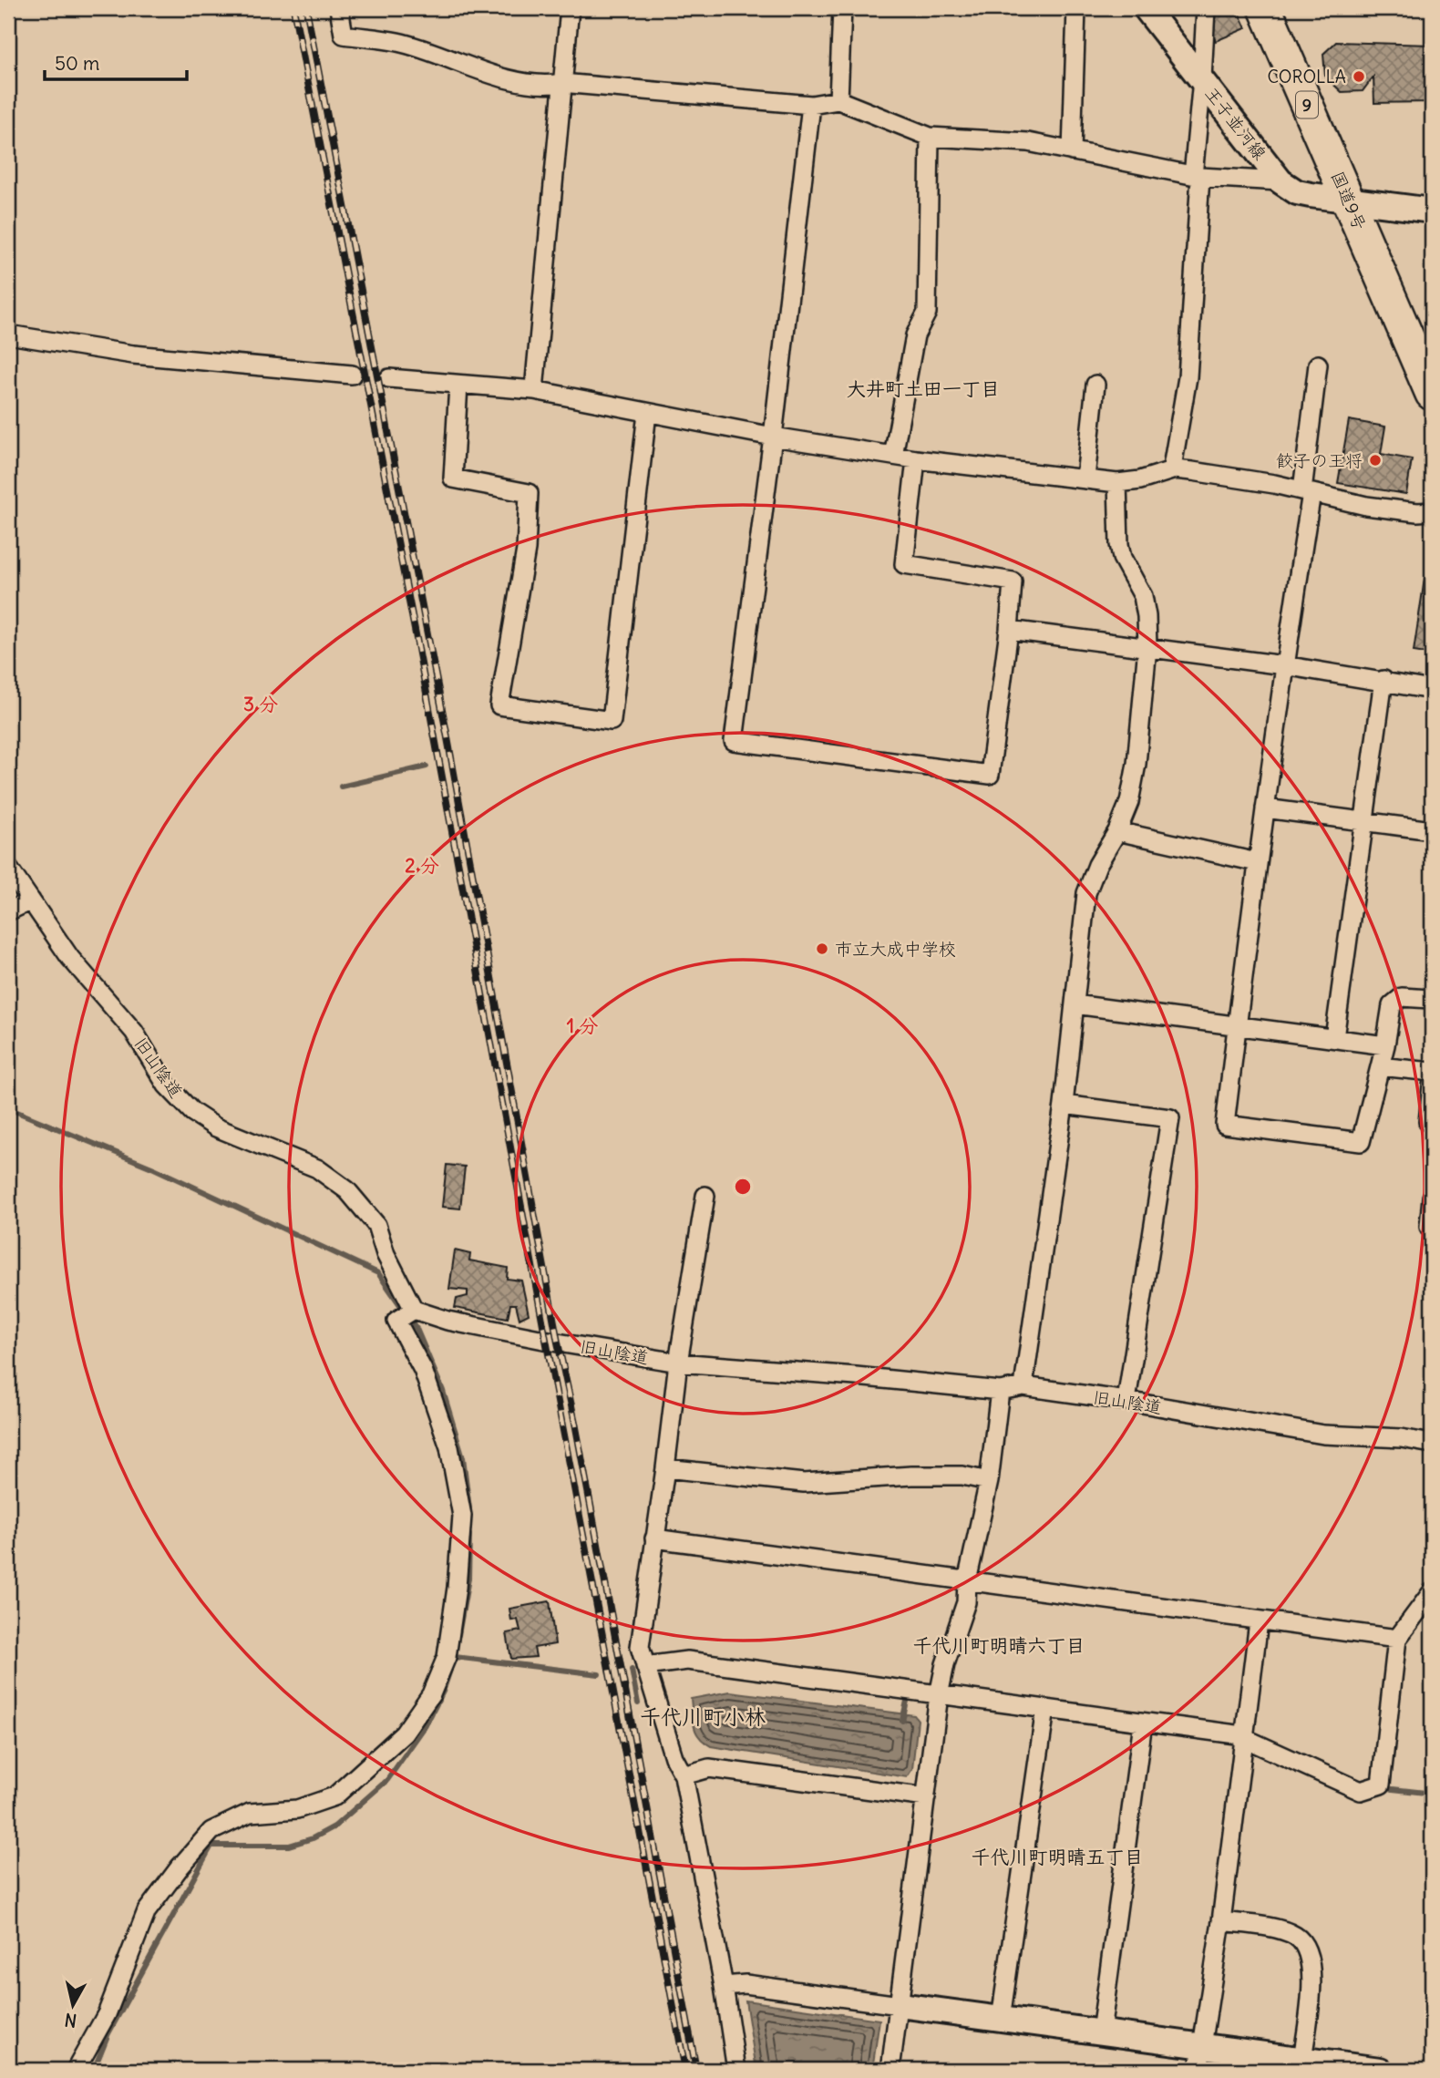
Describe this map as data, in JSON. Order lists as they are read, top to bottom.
{
  "streets": {
    "highway": ["9", "国道9号"],
    "street": ["王子並河線", "旧山陰道"]
  },
  "crossings": [
    ["王子並河線", "国道9号"]
  ],
  "districts": [
    "大井町土田一丁目",
    "千代川町明晴六丁目",
    "千代川町小林",
    "千代川町明晴五丁目"
  ],
  "places": ["COROLLA", "餃子の王将", "市立大成中学校"],
  "scale_bar": "50 m",
  "north": "bottom",
  "rings": ["3 分", "2 分", "1 分"]
}
